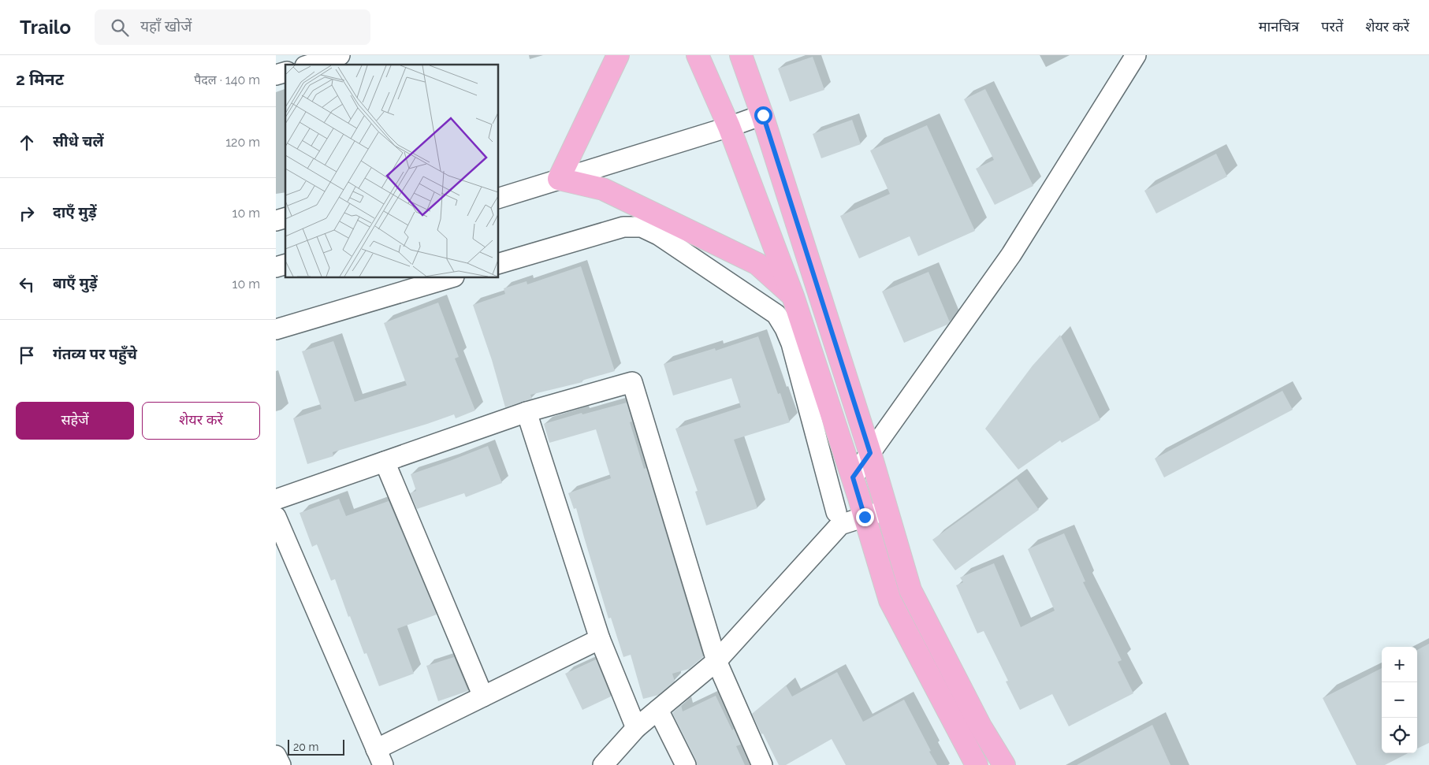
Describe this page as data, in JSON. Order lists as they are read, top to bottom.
{
  "scale_bar": "20 m",
  "page": {
    "header": "Trailo",
    "search": "यहाँ खोजें",
    "nav": ["मानचित्र", "परतें", "शेयर करें"],
    "heading": ["2 मिनट", "पैदल · 140 m"],
    "list": [
      ["सीधे चलें", "120 m"],
      ["दाएँ मुड़ें", "10 m"],
      ["बाएँ मुड़ें", "10 m"],
      "गंतव्य पर पहुँचे"
    ],
    "buttons": ["सहेजें", "शेयर करें"],
    "map_buttons": ["+", "−"],
    "scale": "20 m"
  }
}
